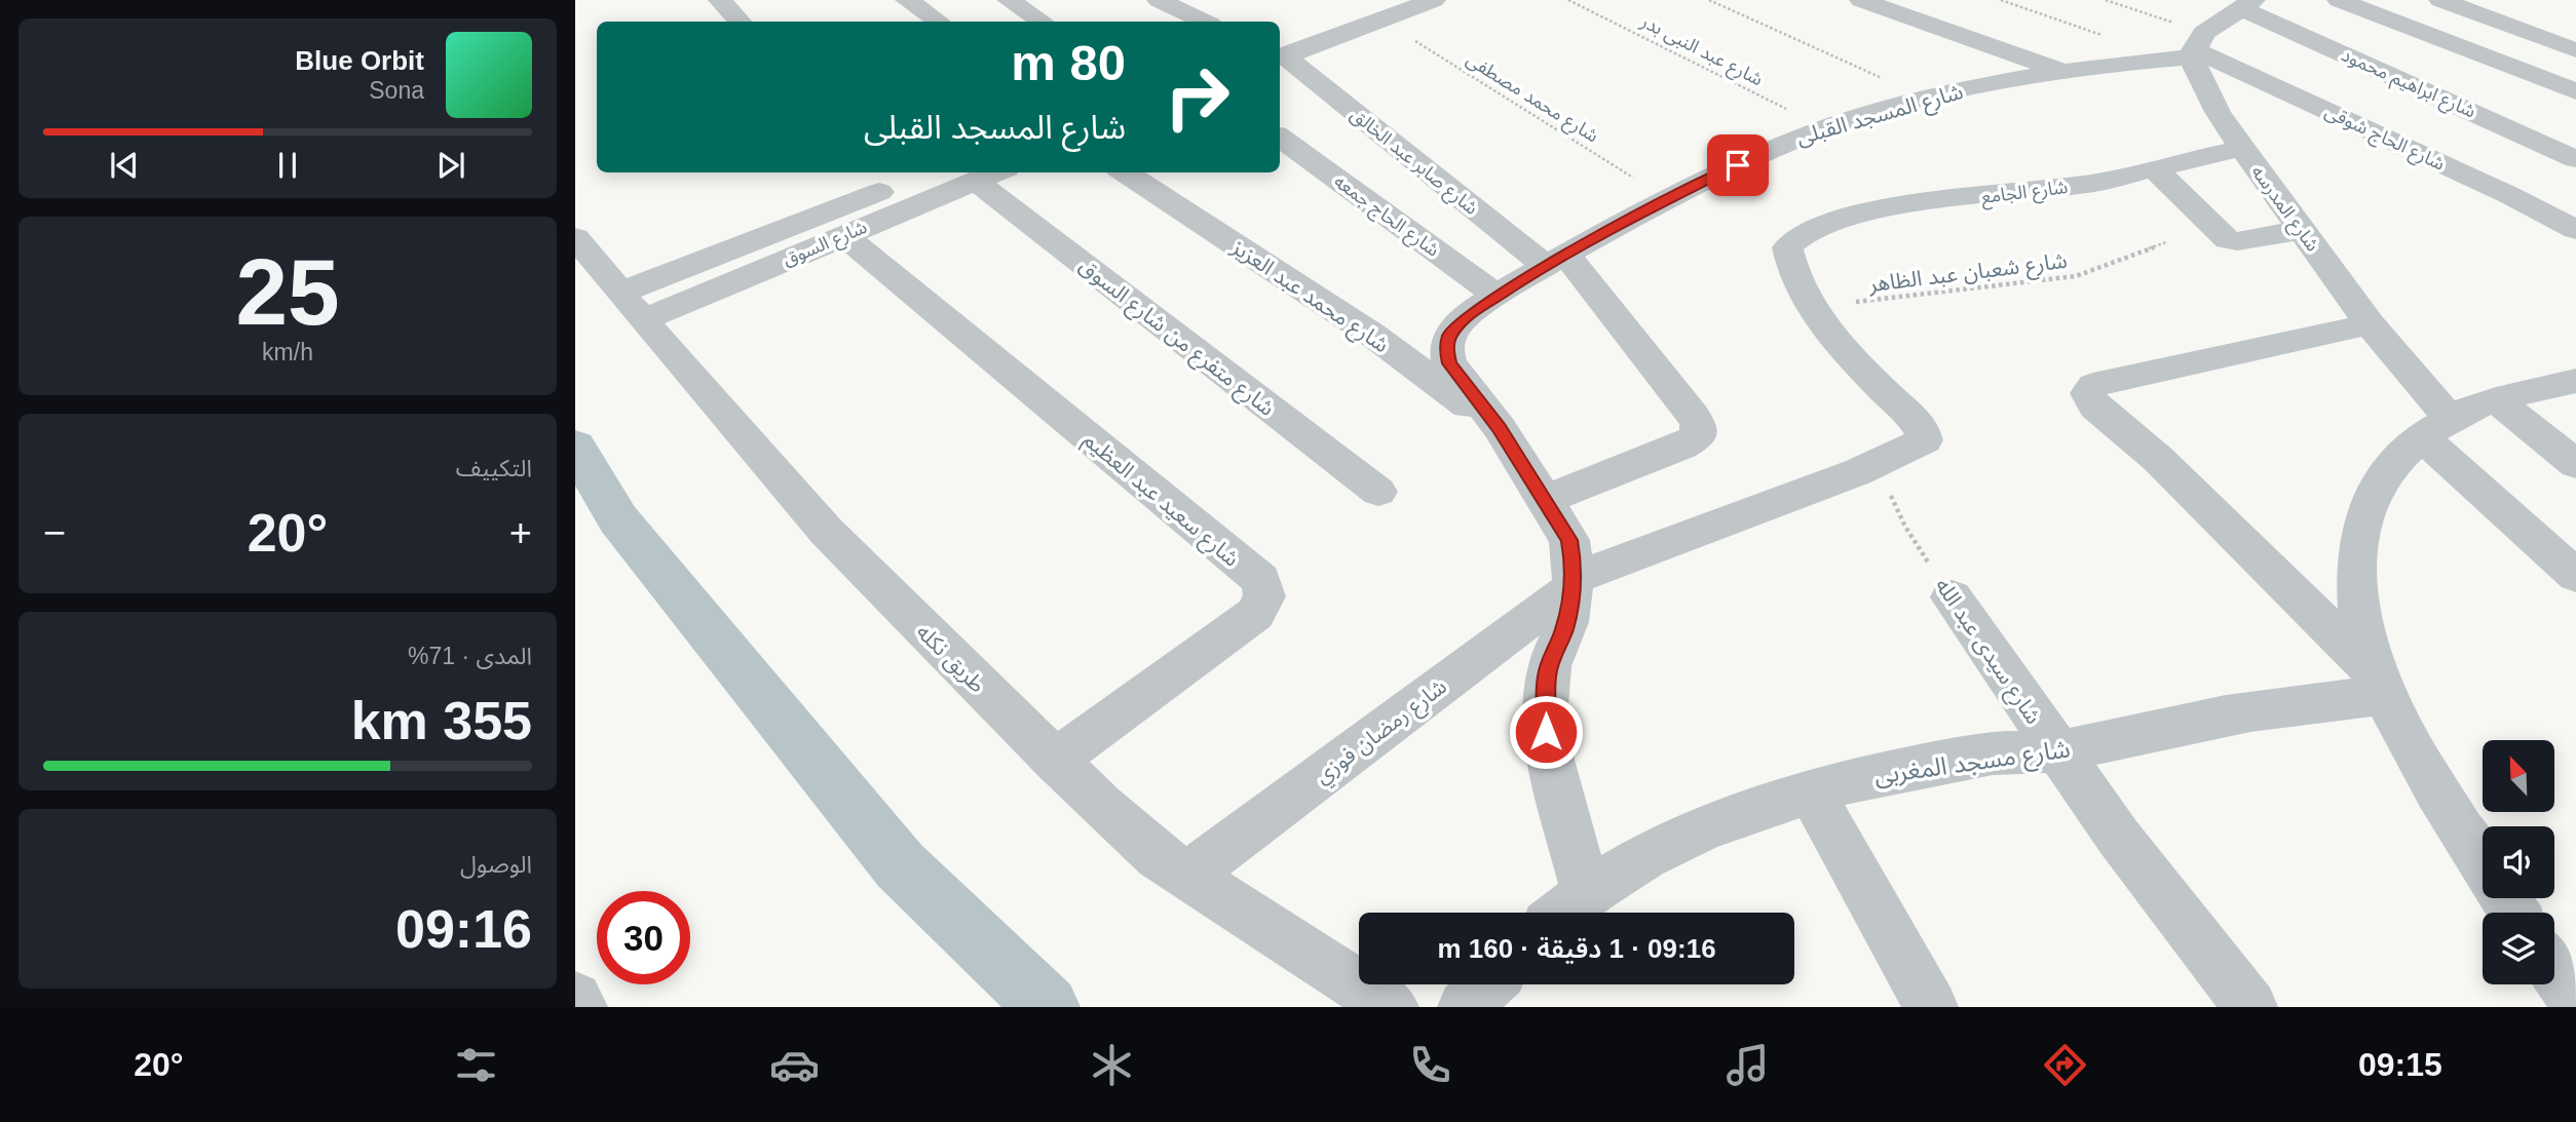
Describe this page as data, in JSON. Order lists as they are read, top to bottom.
{
  "streets": {
    "street": [
      "شارع ابراهيم محمود",
      "شارع المسجد القبلى",
      "شارع الحاج شوقى",
      "شارع صابر عبد الخالق",
      "شارع الجامع",
      "شارع المدرسه",
      "شارع الحاج جمعه",
      "شارع السوق",
      "شارع محمد عبد العزيز",
      "شارع متفرع من شارع السوق",
      "شارع سعيد عبد العظيم",
      "شارع سيدى عبد الله",
      "طريق نكله",
      "شارع رمضان فوزي",
      "شارع مسجد المغربى"
    ],
    "path": ["شارع عبد النبى بدر", "شارع محمد مصطفى", "شارع شعبان عبد الظاهر"]
  },
  "crossings": [
    ["شارع عبد النبى بدر", "شارع المسجد القبلى"],
    ["شارع محمد مصطفى", "شارع المسجد القبلى"],
    ["شارع المسجد القبلى", "شارع الحاج شوقى"],
    ["شارع المسجد القبلى", "شارع صابر عبد الخالق"],
    ["شارع المسجد القبلى", "شارع المدرسه"],
    ["شارع المسجد القبلى", "شارع الحاج جمعه"],
    ["شارع المسجد القبلى", "شارع محمد عبد العزيز"],
    ["شارع المسجد القبلى", "شارع رمضان فوزي"],
    ["شارع المسجد القبلى", "شارع مسجد المغربى"],
    ["شارع الحاج شوقى", "شارع المدرسه"],
    ["شارع الجامع", "شارع المدرسه"],
    ["شارع الجامع", "شارع شعبان عبد الظاهر"],
    ["شارع السوق", "شارع متفرع من شارع السوق"],
    ["شارع السوق", "شارع سعيد عبد العظيم"],
    ["شارع السوق", "طريق نكله"],
    ["شارع سعيد عبد العظيم", "طريق نكله"],
    ["شارع سيدى عبد الله", "شارع مسجد المغربى"],
    ["طريق نكله", "شارع رمضان فوزي"]
  ],
  "north": "top left",
  "page": {
    "turn": ["80 m", "شارع المسجد القبلى"],
    "song": ["Blue Orbit", "Sona"],
    "tile": [
      ["25", "km/h"],
      "التكييف",
      ["المدى · 71%", "355 km"],
      ["الوصول", "09:16"]
    ],
    "heat": ["−", "20°", "+"],
    "limit": "30",
    "trip": "09:16 · 1 دقيقة · 160 m",
    "tabs": ["09:15", "20°"]
  }
}
